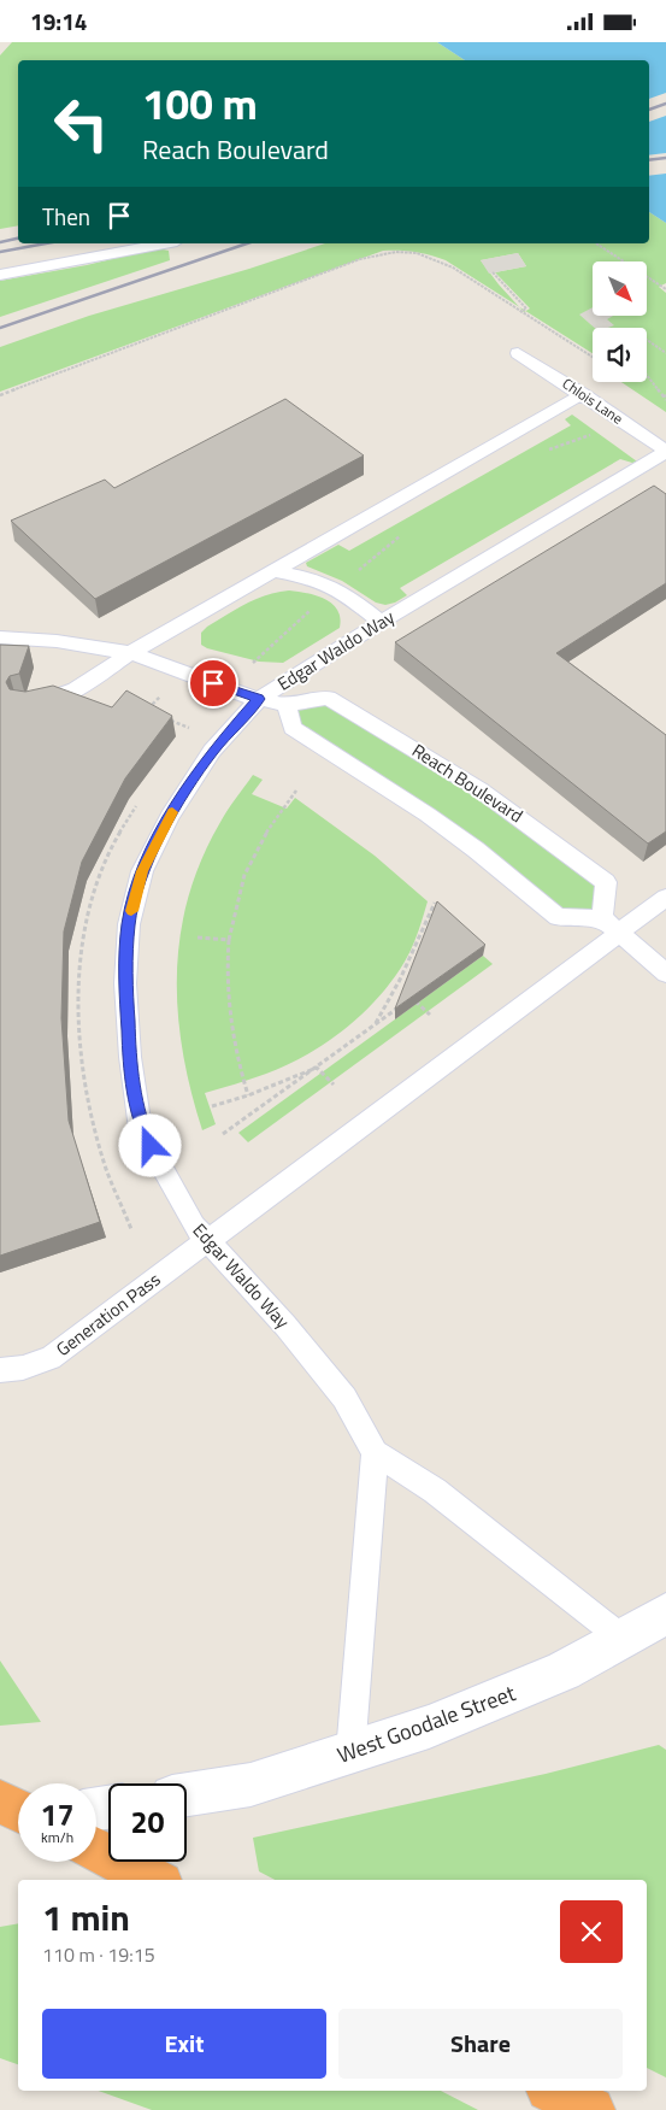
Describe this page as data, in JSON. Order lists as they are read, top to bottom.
{
  "streets": {
    "street": ["West Goodale Street"],
    "lane": [
      "Chlois Lane",
      "Edgar Waldo Way",
      "Reach Boulevard",
      "Generation Pass"
    ]
  },
  "crossings": [
    ["Chlois Lane", "Edgar Waldo Way"],
    ["Edgar Waldo Way", "Reach Boulevard"],
    ["Edgar Waldo Way", "Generation Pass"],
    ["Edgar Waldo Way", "West Goodale Street"]
  ],
  "north": "bottom right",
  "page": {
    "status": "19:14",
    "turn": ["100 m", "Reach Boulevard"],
    "then": "Then",
    "speed": "17 km/h",
    "limit": "20",
    "heading": ["1 min", "110 m · 19:15"],
    "buttons": ["Exit", "Share"]
  }
}
